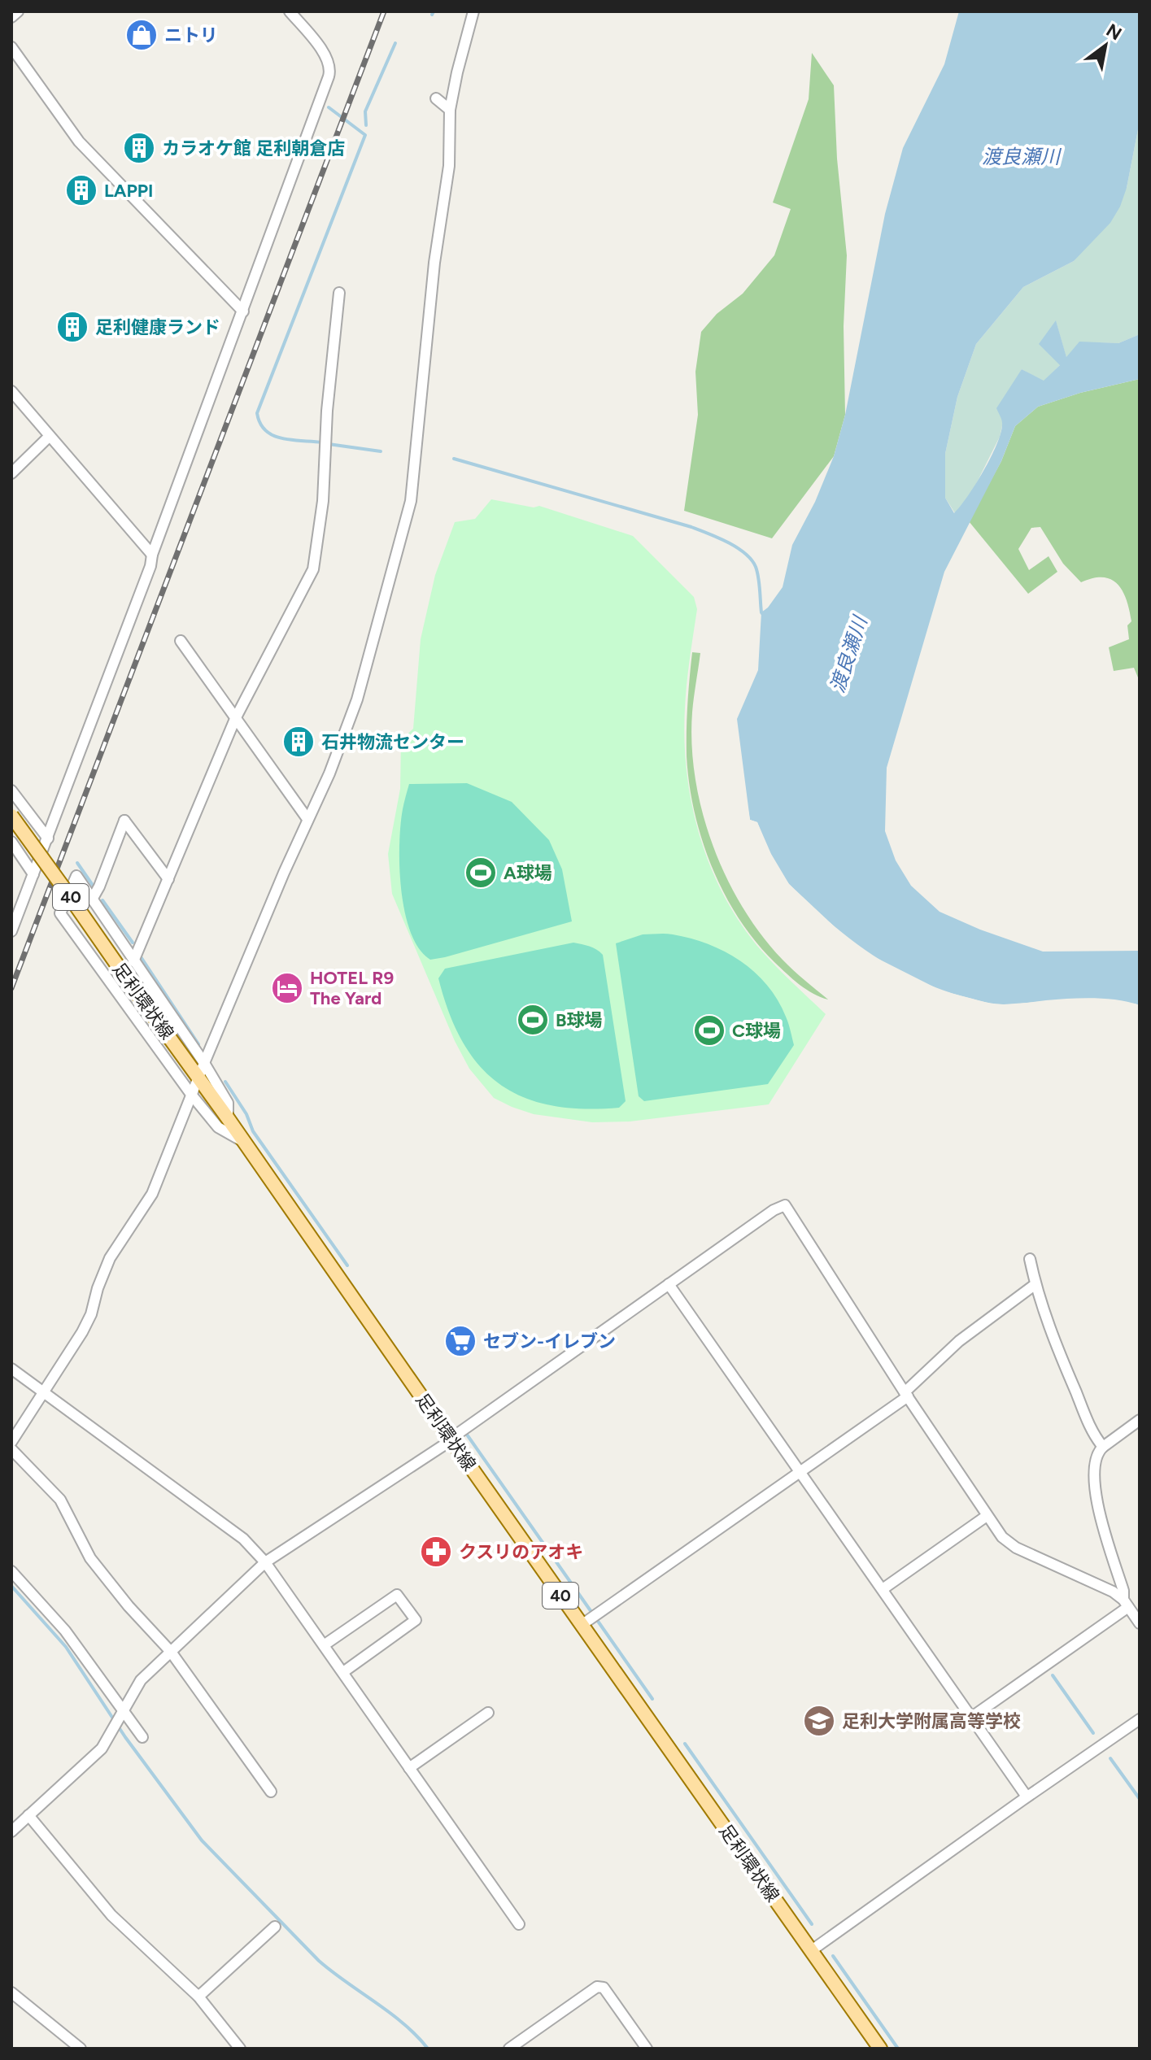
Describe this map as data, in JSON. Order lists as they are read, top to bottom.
{
  "streets": {
    "main road": ["40", "足利環状線"]
  },
  "water": ["渡良瀬川"],
  "places": {
    "shop": ["ニトリ"],
    "building": [
      "カラオケ館 足利朝倉店",
      "LAPPI",
      "足利健康ランド",
      "石井物流センター"
    ],
    "sports": ["A球場", "B球場", "C球場"],
    "hotel": ["HOTEL R9 The Yard"],
    "supermarket": ["セブン-イレブン"],
    "pharmacy": ["クスリのアオキ"],
    "school or university": ["足利大学附属高等学校"]
  },
  "north": "top right"
}
